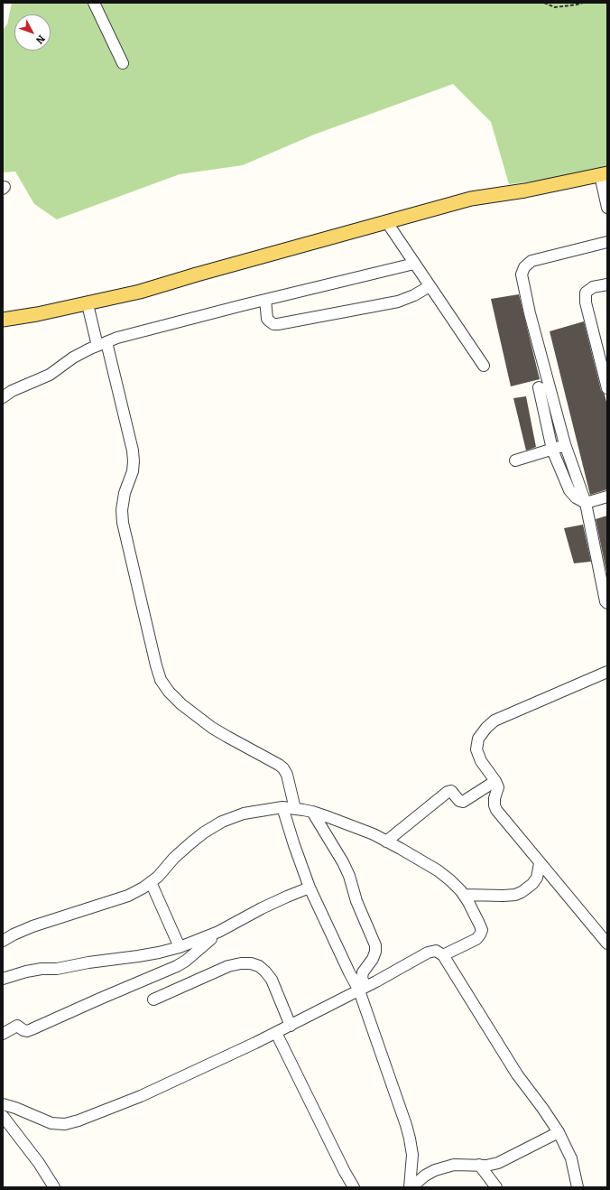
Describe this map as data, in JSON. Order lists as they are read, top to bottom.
{
  "north": "bottom right"
}
